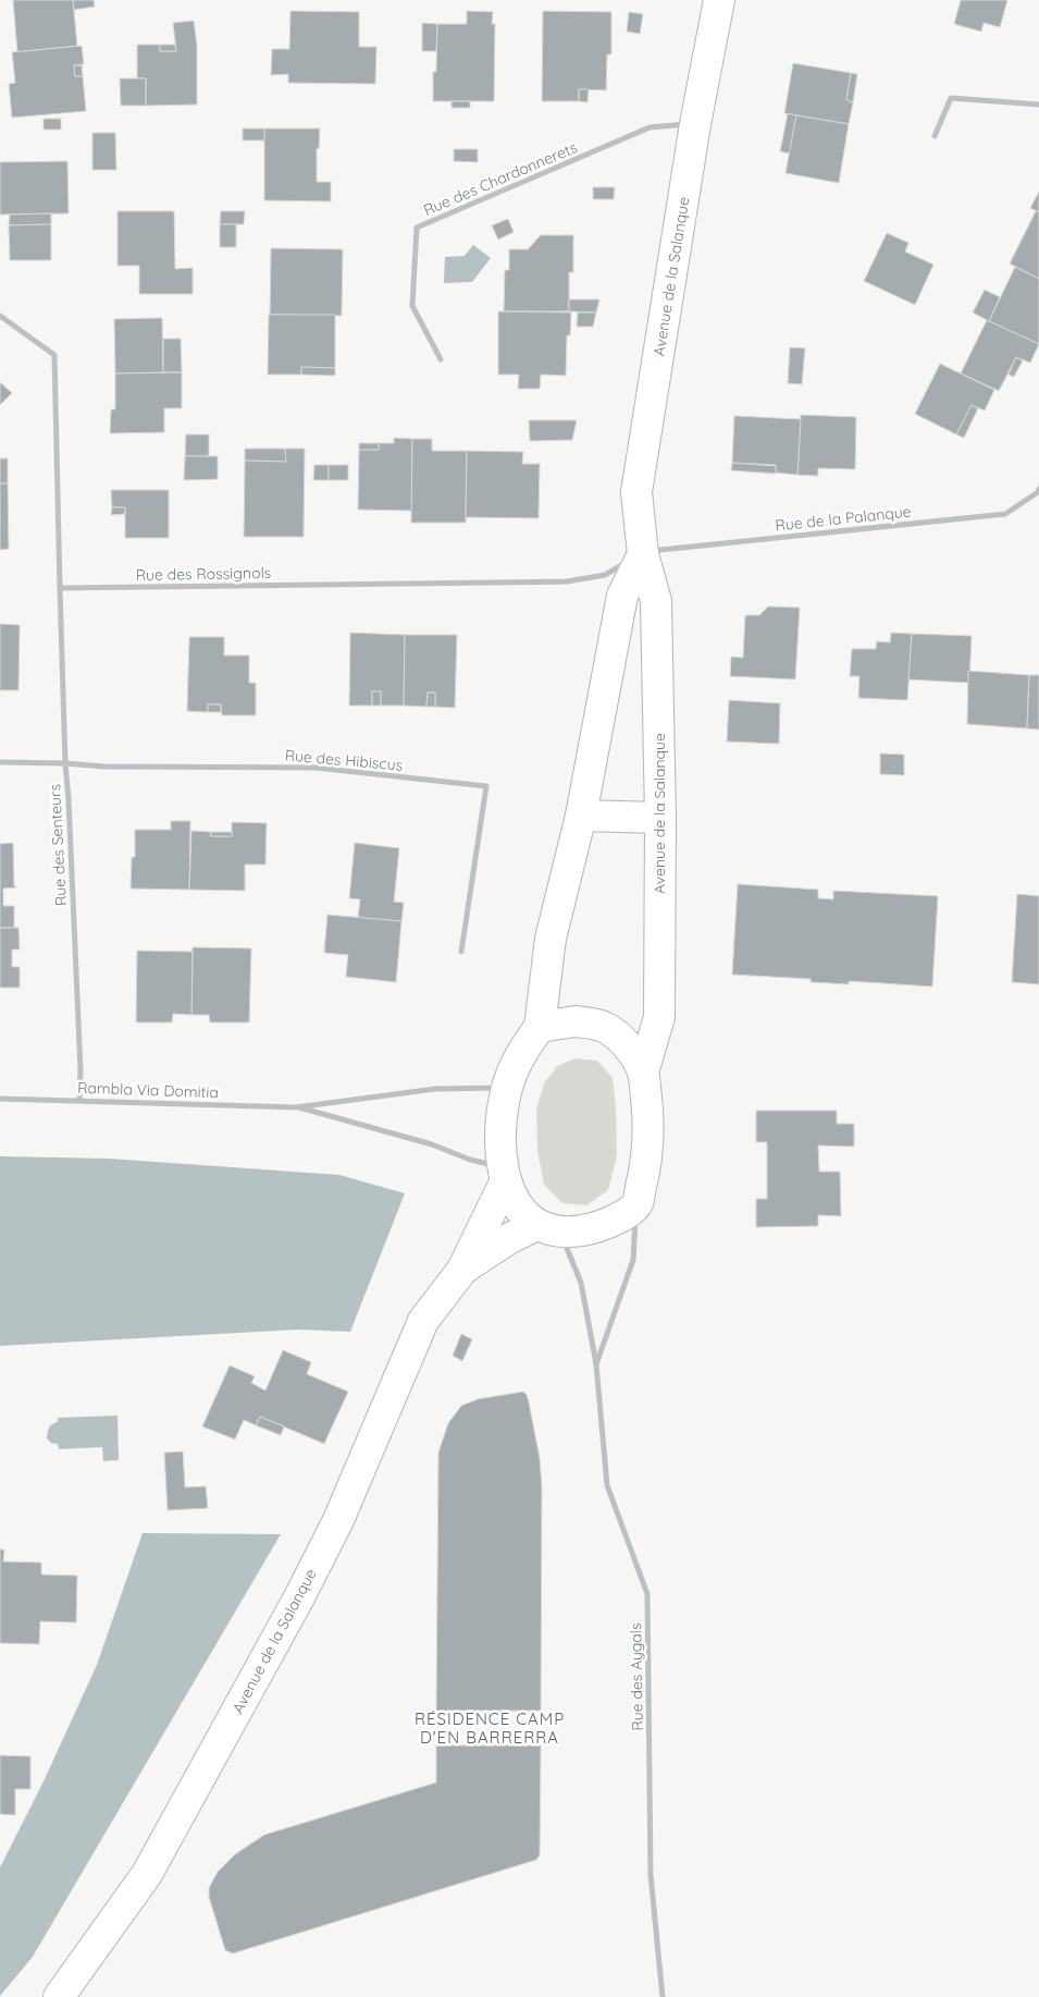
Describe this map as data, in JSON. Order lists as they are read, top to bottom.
{
  "streets": {
    "street": [
      "Rue des Chardonnerets",
      "Avenue de la Salanque",
      "Rue de la Palanque",
      "Rue des Rossignols",
      "Rue des Hibiscus",
      "Rue des Senteurs",
      "Rambla Via Domitia",
      "Rue des Aygals"
    ]
  },
  "crossings": [
    ["Rue des Chardonnerets", "Avenue de la Salanque"],
    ["Avenue de la Salanque", "Rue de la Palanque"],
    ["Avenue de la Salanque", "Rue des Rossignols"],
    ["Avenue de la Salanque", "Rambla Via Domitia"],
    ["Avenue de la Salanque", "Rue des Aygals"],
    ["Rue de la Palanque", "Rue des Rossignols"],
    ["Rue des Rossignols", "Rue des Senteurs"],
    ["Rue des Hibiscus", "Rue des Senteurs"],
    ["Rue des Senteurs", "Rambla Via Domitia"],
    ["Rambla Via Domitia", "Rue des Aygals"]
  ],
  "districts": ["RÉSIDENCE CAMP D'EN BARRERRA"]
}
